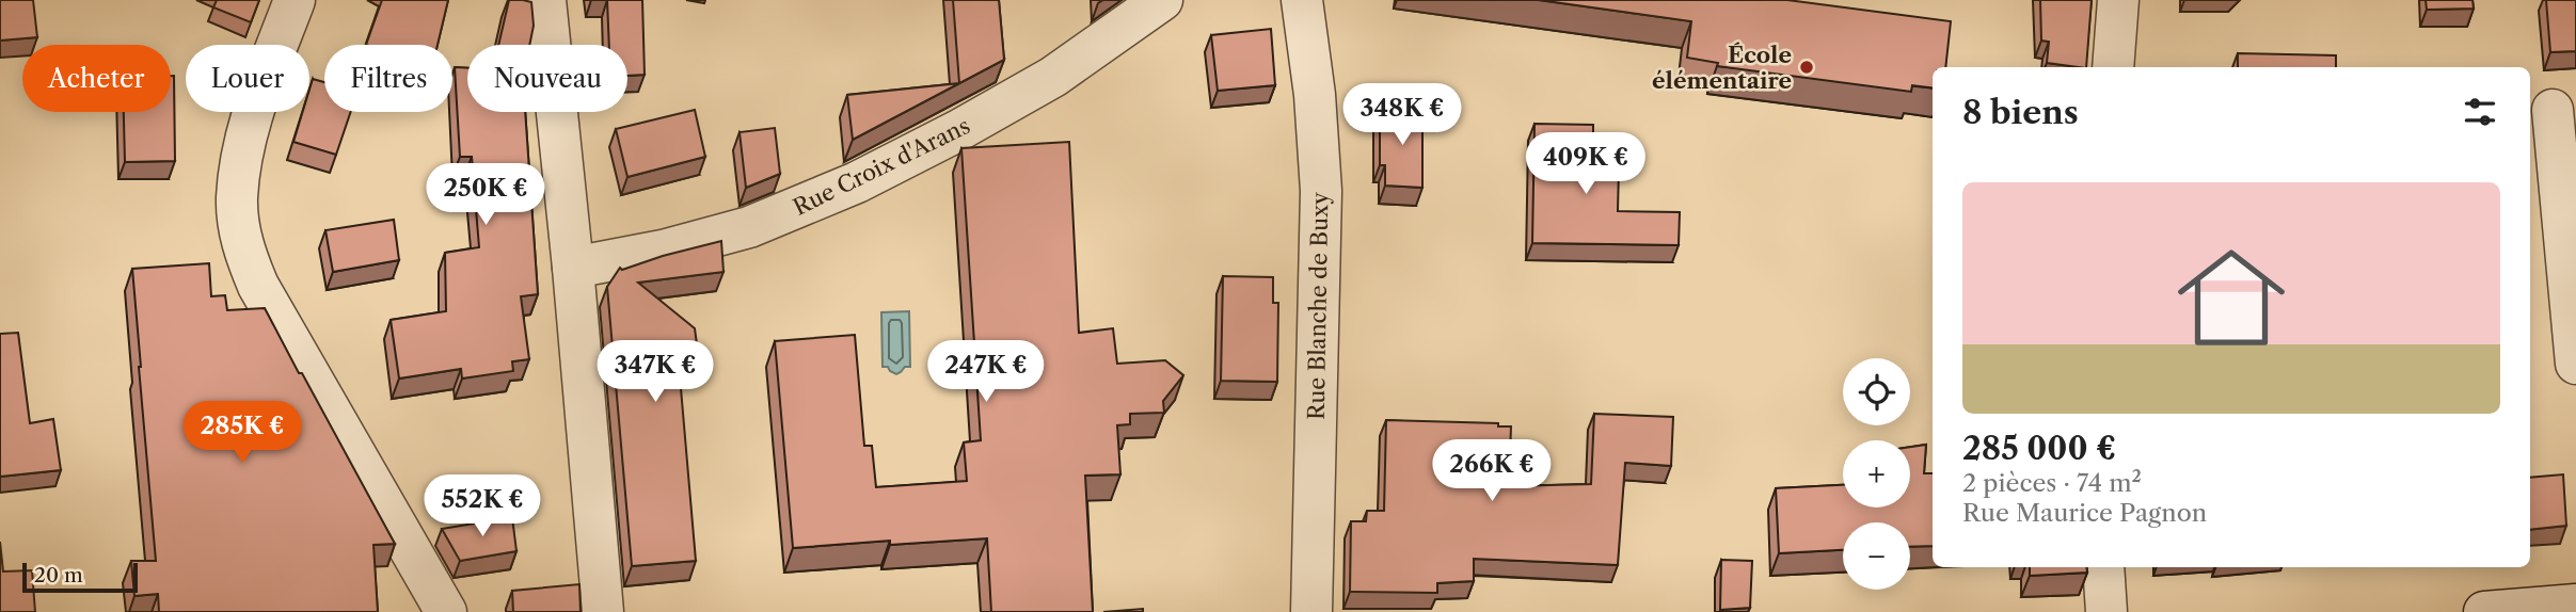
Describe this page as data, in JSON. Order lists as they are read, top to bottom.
{
  "streets": {
    "street": ["Rue Croix d'Arans", "Rue Blanche de Buxy"]
  },
  "places": ["École élémentaire"],
  "scale_bar": "20 m",
  "page": {
    "chip": [
      "Acheter",
      "Louer",
      "Filtres",
      "Nouveau"
    ],
    "heading": "8 biens",
    "price": [
      "348K €",
      "409K €",
      "250K €",
      "347K €",
      "247K €",
      "285K €",
      "266K €",
      "552K €"
    ],
    "list": [
      {
        "name": "285 000 €",
        "note": "2 pièces · 74 m² · Rue Maurice Pagnon"
      }
    ],
    "map_buttons": ["+", "−"],
    "scale": "20 m"
  }
}
